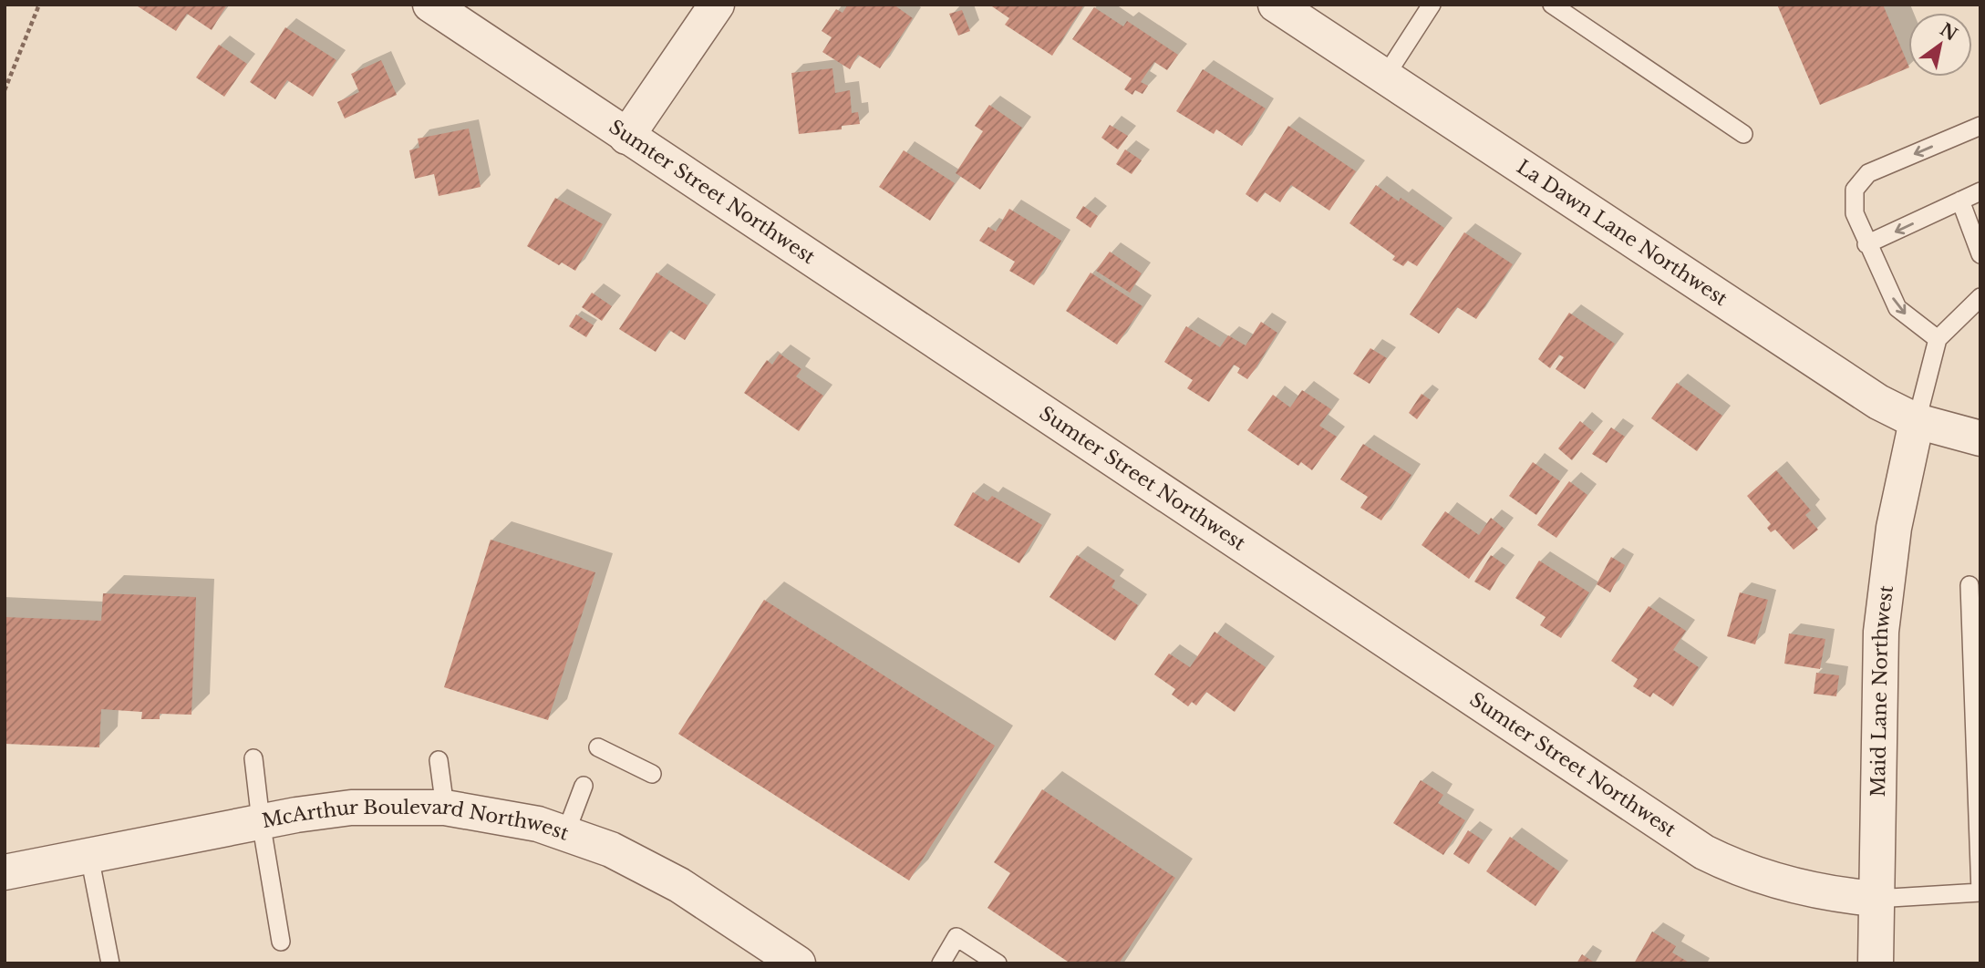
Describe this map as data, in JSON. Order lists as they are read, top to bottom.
{
  "streets": {
    "street": [
      "Sumter Street Northwest",
      "La Dawn Lane Northwest",
      "Maid Lane Northwest",
      "McArthur Boulevard Northwest"
    ]
  },
  "crossings": [
    ["Sumter Street Northwest", "Maid Lane Northwest"],
    ["La Dawn Lane Northwest", "Maid Lane Northwest"]
  ],
  "north": "top right"
}
